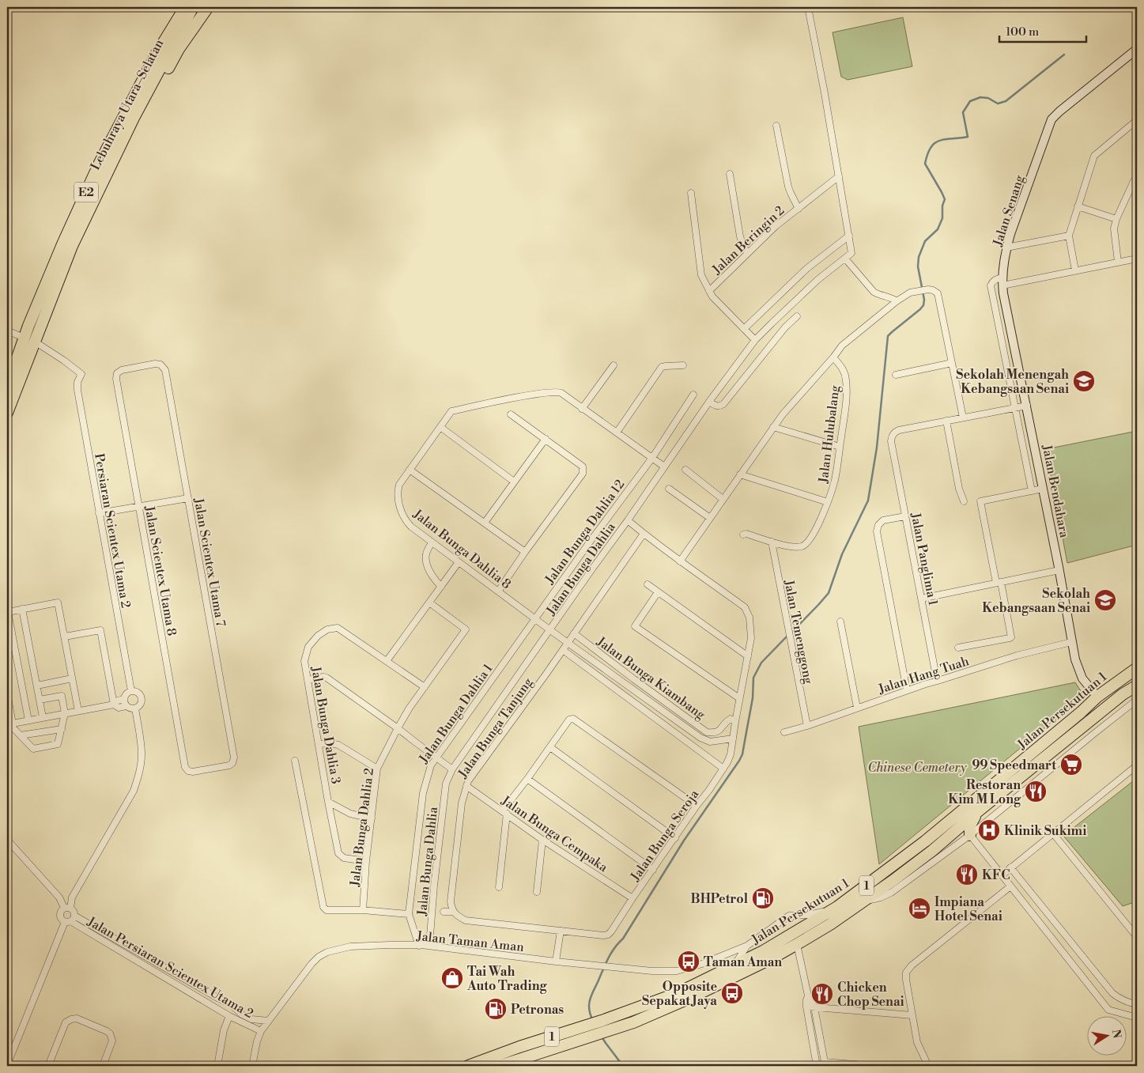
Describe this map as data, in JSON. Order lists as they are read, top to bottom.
{
  "streets": {
    "highway": [
      "Lebuhraya Utara–Selatan",
      "E2",
      "Jalan Persekutuan 1",
      "1"
    ],
    "street": [
      "Jalan Senang",
      "Jalan Beringin 2",
      "Jalan Hulubalang",
      "Jalan Bendahara",
      "Persiaran Scientex Utama 2",
      "Jalan Bunga Dahlia 12",
      "Jalan Bunga Dahlia 8",
      "Jalan Panglima 1",
      "Jalan Scientex Utama 7",
      "Jalan Bunga Dahlia",
      "Jalan Scientex Utama 8",
      "Jalan Temenggong",
      "Jalan Hang Tuah",
      "Jalan Bunga Kiambang",
      "Jalan Bunga Dahlia 1",
      "Jalan Bunga Dahlia 3",
      "Jalan Bunga Tanjung",
      "Jalan Bunga Dahlia 2",
      "Jalan Bunga Cempaka",
      "Jalan Bunga Seroja",
      "Jalan Taman Aman",
      "Jalan Persiaran Scientex Utama 2"
    ]
  },
  "crossings": [
    ["Jalan Senang", "Jalan Bendahara"],
    ["Jalan Hulubalang", "Jalan Temenggong"],
    ["Jalan Bendahara", "Jalan Hang Tuah"],
    ["Jalan Bendahara", "Jalan Persekutuan 1"],
    ["Jalan Bunga Dahlia 12", "Jalan Bunga Dahlia 8"],
    ["Jalan Bunga Dahlia 12", "Jalan Bunga Dahlia 1"],
    ["Jalan Bunga Dahlia 8", "Jalan Bunga Dahlia"],
    ["Jalan Bunga Dahlia 8", "Jalan Bunga Dahlia 1"],
    ["Jalan Bunga Dahlia 8", "Jalan Bunga Tanjung"],
    ["Jalan Bunga Dahlia 8", "Jalan Bunga Seroja"],
    ["Jalan Panglima 1", "Jalan Hang Tuah"],
    ["Jalan Scientex Utama 7", "Jalan Scientex Utama 8"],
    ["Jalan Bunga Dahlia", "Jalan Taman Aman"],
    ["Jalan Temenggong", "Jalan Hang Tuah"],
    ["Jalan Bunga Kiambang", "Jalan Bunga Tanjung"],
    ["Jalan Bunga Kiambang", "Jalan Bunga Seroja"],
    ["Jalan Bunga Dahlia 1", "Jalan Taman Aman"],
    ["Jalan Bunga Dahlia 3", "Jalan Bunga Dahlia 2"],
    ["Jalan Bunga Tanjung", "Jalan Bunga Cempaka"],
    ["Jalan Bunga Tanjung", "Jalan Bunga Seroja"],
    ["Jalan Bunga Cempaka", "Jalan Bunga Seroja"],
    ["Jalan Taman Aman", "Jalan Persiaran Scientex Utama 2"]
  ],
  "parks": ["Chinese Cemetery"],
  "places": {
    "school or university": ["Sekolah Menengah Kebangsaan Senai", "Sekolah Kebangsaan Senai"],
    "supermarket": ["99 Speedmart"],
    "restaurant": ["Restoran Kim M Long", "KFC", "Chicken Chop Senai"],
    "hospital": ["Klinik Sukimi"],
    "fuel station": ["BHPetrol", "Petronas"],
    "hotel": ["Impiana Hotel Senai"],
    "bus stop": ["Taman Aman", "Opposite Sepakat Jaya"],
    "shop": ["Tai Wah Auto Trading"]
  },
  "scale_bar": "100 m",
  "north": "right"
}
